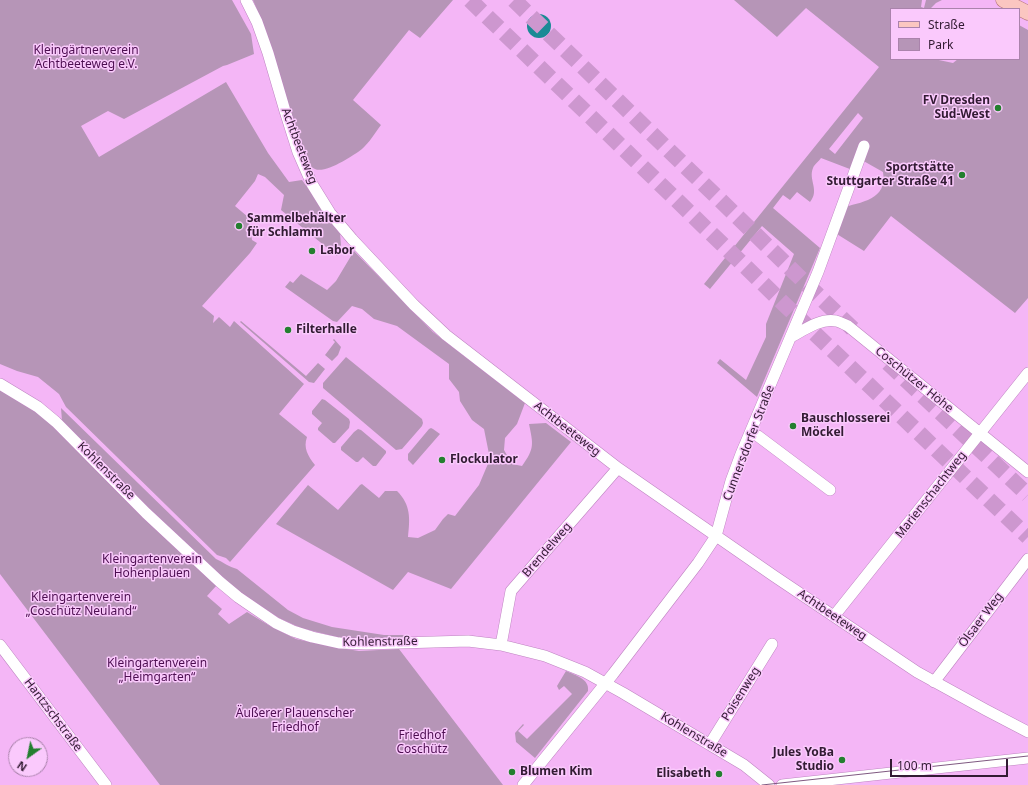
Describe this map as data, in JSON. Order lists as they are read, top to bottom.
{
  "streets": {
    "street": [
      "Achtbeeteweg",
      "Coschützer Höhe",
      "Cunnersdorfer Straße",
      "Kohlenstraße",
      "Marienschachtweg",
      "Brendelweg",
      "Ölsaer Weg",
      "Poisenweg",
      "Hantzschstraße"
    ]
  },
  "crossings": [
    ["Achtbeeteweg", "Cunnersdorfer Straße"],
    ["Achtbeeteweg", "Marienschachtweg"],
    ["Achtbeeteweg", "Brendelweg"],
    ["Achtbeeteweg", "Ölsaer Weg"],
    ["Coschützer Höhe", "Cunnersdorfer Straße"],
    ["Coschützer Höhe", "Marienschachtweg"],
    ["Cunnersdorfer Straße", "Kohlenstraße"],
    ["Kohlenstraße", "Brendelweg"],
    ["Kohlenstraße", "Poisenweg"]
  ],
  "parks": [
    "Kleingärtnerverein Achtbeeteweg e.V.",
    "Kleingartenverein Hohenplauen",
    "Kleingartenverein „Coschütz Neuland“",
    "Kleingartenverein „Heimgarten“",
    "Äußerer Plauenscher Friedhof",
    "Friedhof Coschütz"
  ],
  "places": [
    "FV Dresden Süd-West",
    "Sportstätte Stuttgarter Straße 41",
    "Sammelbehälter für Schlamm",
    "Labor",
    "Filterhalle",
    "Bauschlosserei Möckel",
    "Flockulator",
    "Jules YoBa Studio",
    "Blumen Kim",
    "Elisabeth"
  ],
  "legend": ["Straße", "Park"],
  "scale_bar": "100 m",
  "north": "bottom left"
}
